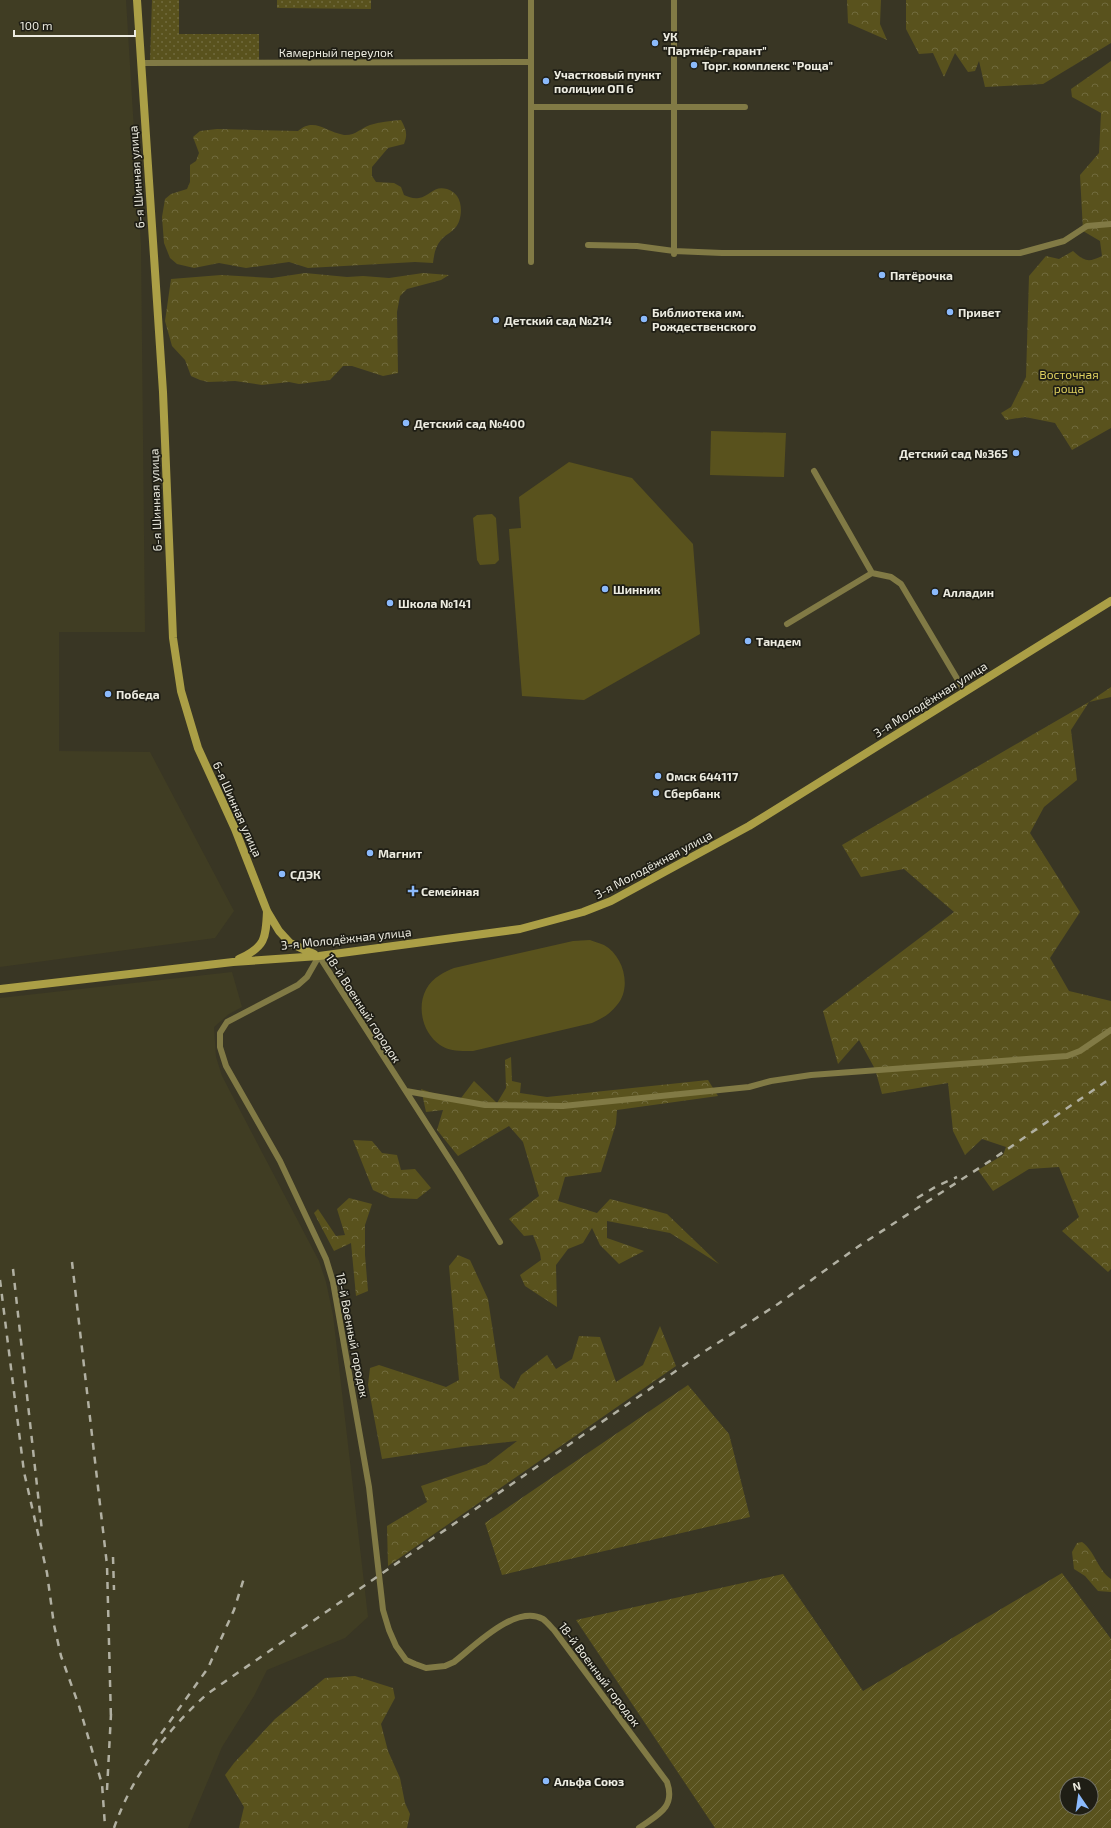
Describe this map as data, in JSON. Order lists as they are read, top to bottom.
{
  "streets": {
    "main road": ["6-я Шинная улица", "3-я Молодёжная улица"],
    "street": ["Камерный переулок", "18-й Военный городок"]
  },
  "crossings": [
    ["Камерный переулок", "6-я Шинная улица"],
    ["6-я Шинная улица", "3-я Молодёжная улица"],
    ["6-я Шинная улица", "18-й Военный городок"],
    ["3-я Молодёжная улица", "18-й Военный городок"]
  ],
  "parks": ["Восточная роща"],
  "places": {
    "other": [
      "УК \"Партнёр-гарант\"",
      "Торг. комплекс \"Роща\"",
      "Участковый пункт полиции ОП 6",
      "Пятёрочка",
      "Привет",
      "Библиотека им. Рождественского",
      "Детский сад №214",
      "Детский сад №400",
      "Детский сад №365",
      "Шинник",
      "Алладин",
      "Школа №141",
      "Тандем",
      "Победа",
      "Омск 644117",
      "Сбербанк",
      "Магнит",
      "СДЭК",
      "Альфа Союз"
    ],
    "health": ["Семейная"]
  },
  "scale_bar": "100 m",
  "north": "top"
}
